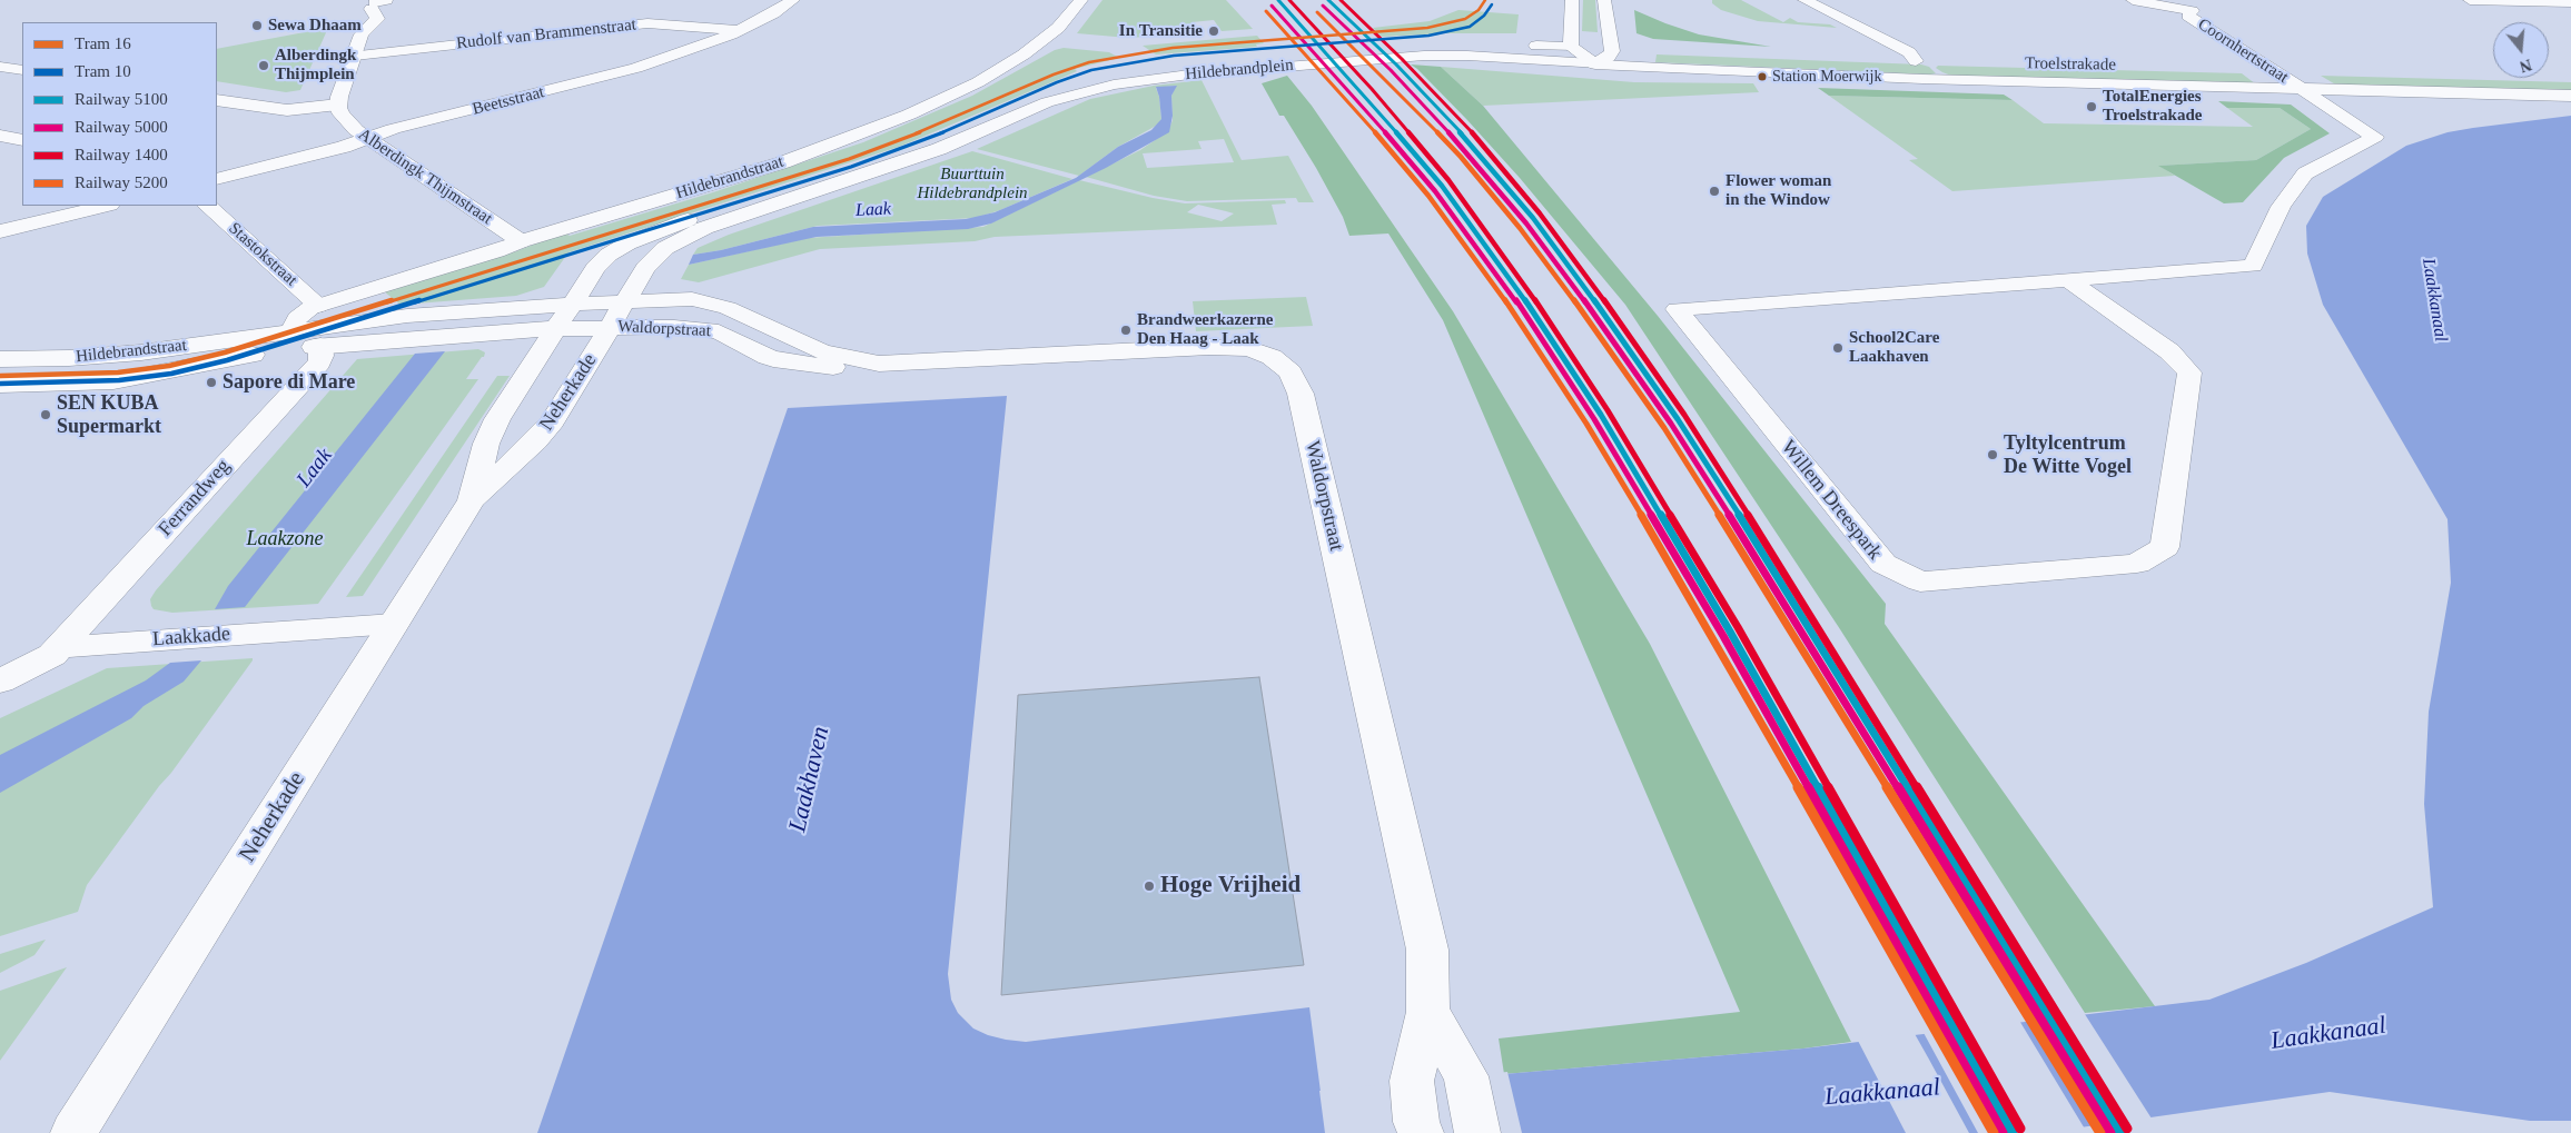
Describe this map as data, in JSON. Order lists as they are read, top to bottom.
{
  "streets": {
    "street": [
      "Rudolf van Brammenstraat",
      "Coornhertstraat",
      "Troelstrakade",
      "Hildebrandplein",
      "Beetsstraat",
      "Alberdingk Thijmstraat",
      "Hildebrandstraat",
      "Stastokstraat",
      "Waldorpstraat",
      "Neherkade",
      "Ferrandweg",
      "Willem Dreespark",
      "Laakkade"
    ]
  },
  "crossings": [
    ["Rudolf van Brammenstraat", "Beetsstraat"],
    ["Coornhertstraat", "Troelstrakade"],
    ["Coornhertstraat", "Willem Dreespark"],
    ["Troelstrakade", "Hildebrandplein"],
    ["Troelstrakade", "Willem Dreespark"],
    ["Hildebrandplein", "Hildebrandstraat"],
    ["Hildebrandplein", "Waldorpstraat"],
    ["Hildebrandplein", "Neherkade"],
    ["Beetsstraat", "Alberdingk Thijmstraat"],
    ["Alberdingk Thijmstraat", "Hildebrandstraat"],
    ["Hildebrandstraat", "Stastokstraat"],
    ["Hildebrandstraat", "Waldorpstraat"],
    ["Hildebrandstraat", "Neherkade"],
    ["Hildebrandstraat", "Ferrandweg"],
    ["Stastokstraat", "Ferrandweg"],
    ["Waldorpstraat", "Neherkade"],
    ["Neherkade", "Laakkade"],
    ["Ferrandweg", "Laakkade"]
  ],
  "water": ["Laak", "Laakkanaal", "Laakhaven"],
  "parks": ["Buurttuin Hildebrandplein", "Laakzone"],
  "places": [
    "Sewa Dhaam",
    "In Transitie",
    "Alberdingk Thijmplein",
    "Station Moerwijk",
    "TotalEnergies Troelstrakade",
    "Flower woman in the Window",
    "Brandweerkazerne Den Haag - Laak",
    "School2Care Laakhaven",
    "Sapore di Mare",
    "SEN KUBA Supermarkt",
    "Tyltylcentrum De Witte Vogel",
    "Hoge Vrijheid"
  ],
  "lines": [
    "tram line 16",
    "rail line 5100",
    "rail line 1400",
    "tram line 10",
    "rail line 5000",
    "rail line 5200"
  ],
  "legend": [
    "Tram 16",
    "Tram 10",
    "Railway 5100",
    "Railway 5000",
    "Railway 1400",
    "Railway 5200"
  ],
  "north": "bottom"
}
